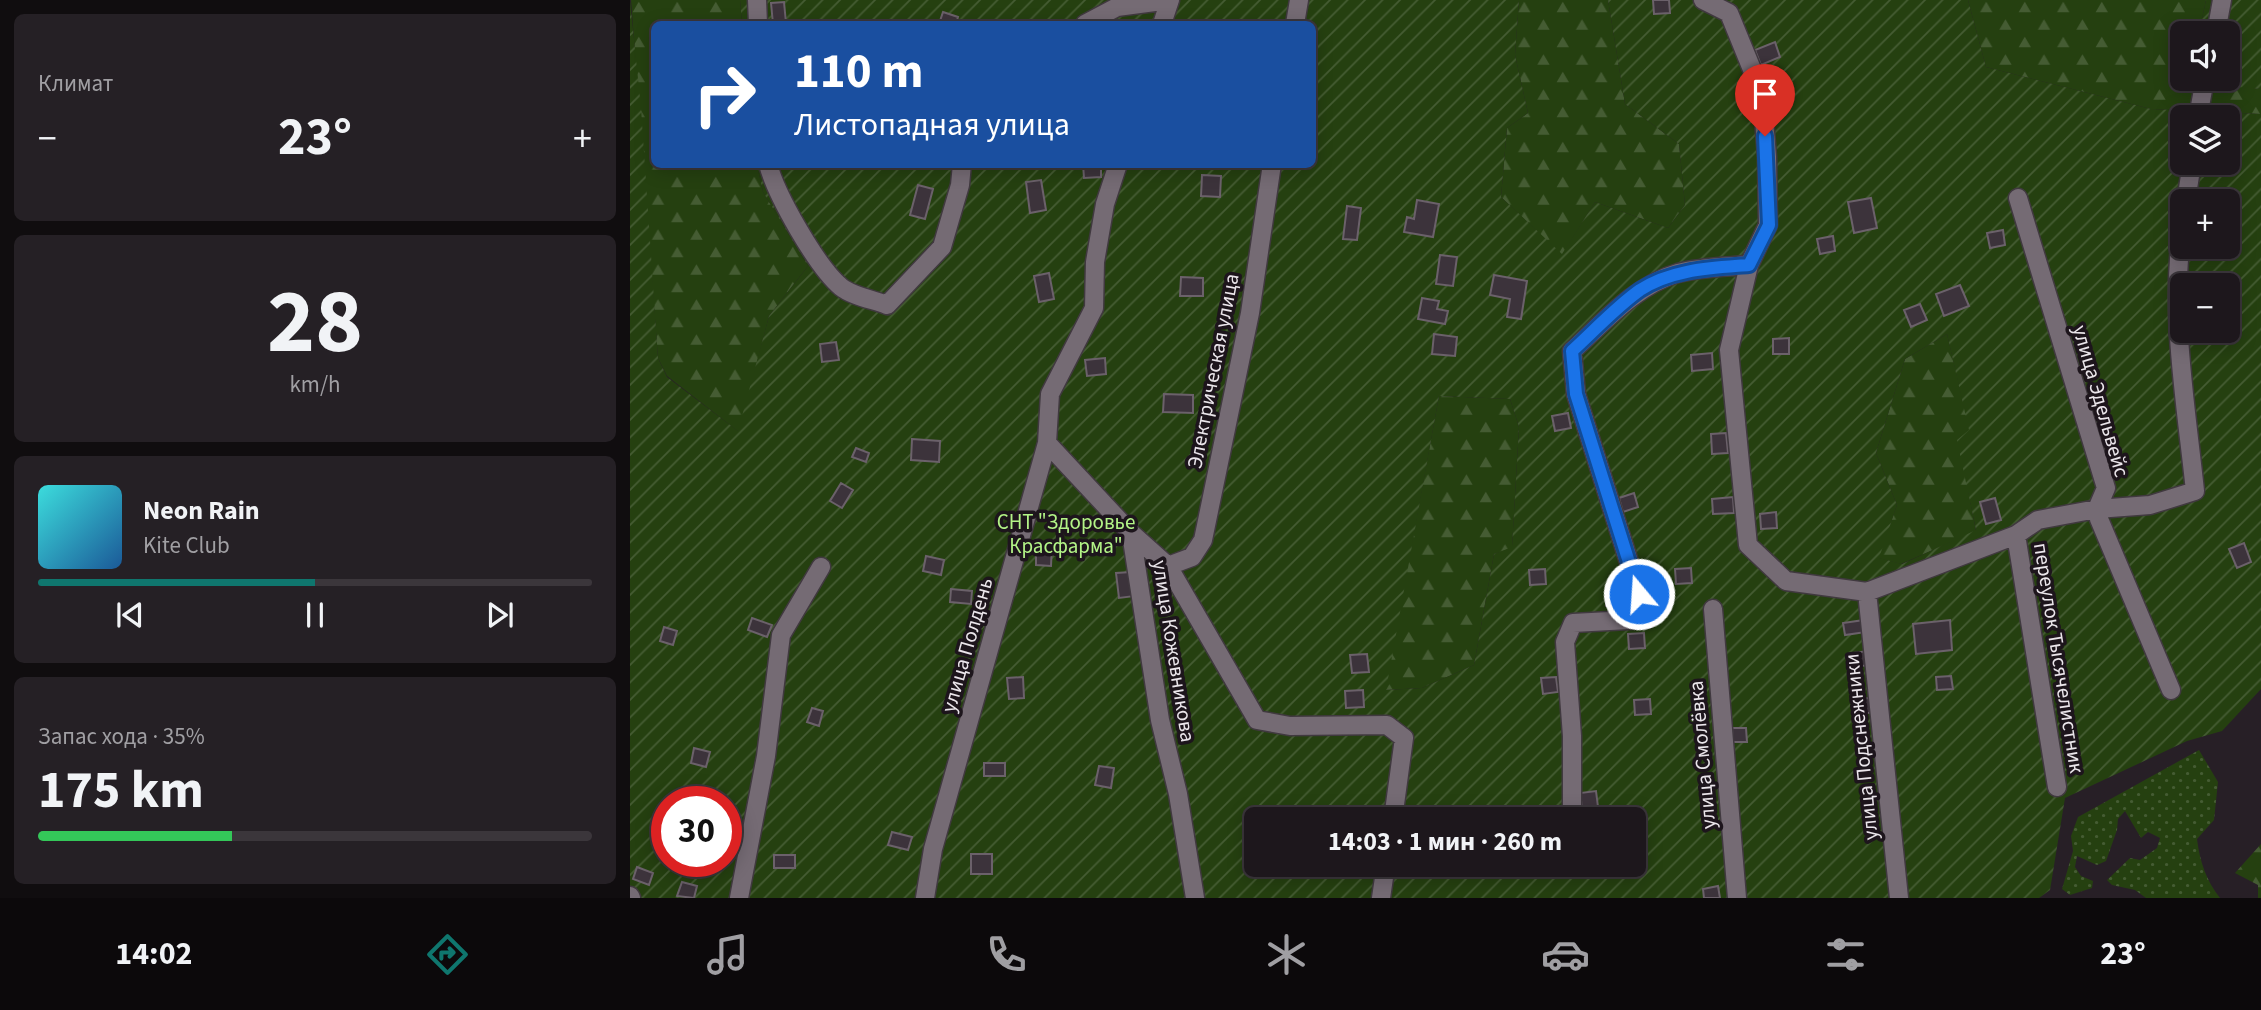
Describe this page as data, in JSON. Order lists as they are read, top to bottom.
{
  "streets": {
    "street": [
      "Электрическая улица",
      "улица Эдельвейс",
      "улица Полдень",
      "улица Кожевникова",
      "переулок Тысячелистник",
      "улица Подснежники",
      "улица Смолёвка"
    ]
  },
  "parks": ["СНТ \"Здоровье Красфарма\""],
  "page": {
    "tile": [
      "Климат",
      ["28", "km/h"],
      ["Запас хода · 35%", "175 km"]
    ],
    "map_buttons": ["+", "−"],
    "turn": ["110 m", "Листопадная улица"],
    "heat": ["−", "23°", "+"],
    "song": ["Neon Rain", "Kite Club"],
    "limit": "30",
    "trip": "14:03 · 1 мин · 260 m",
    "tabs": ["14:02", "23°"]
  }
}
